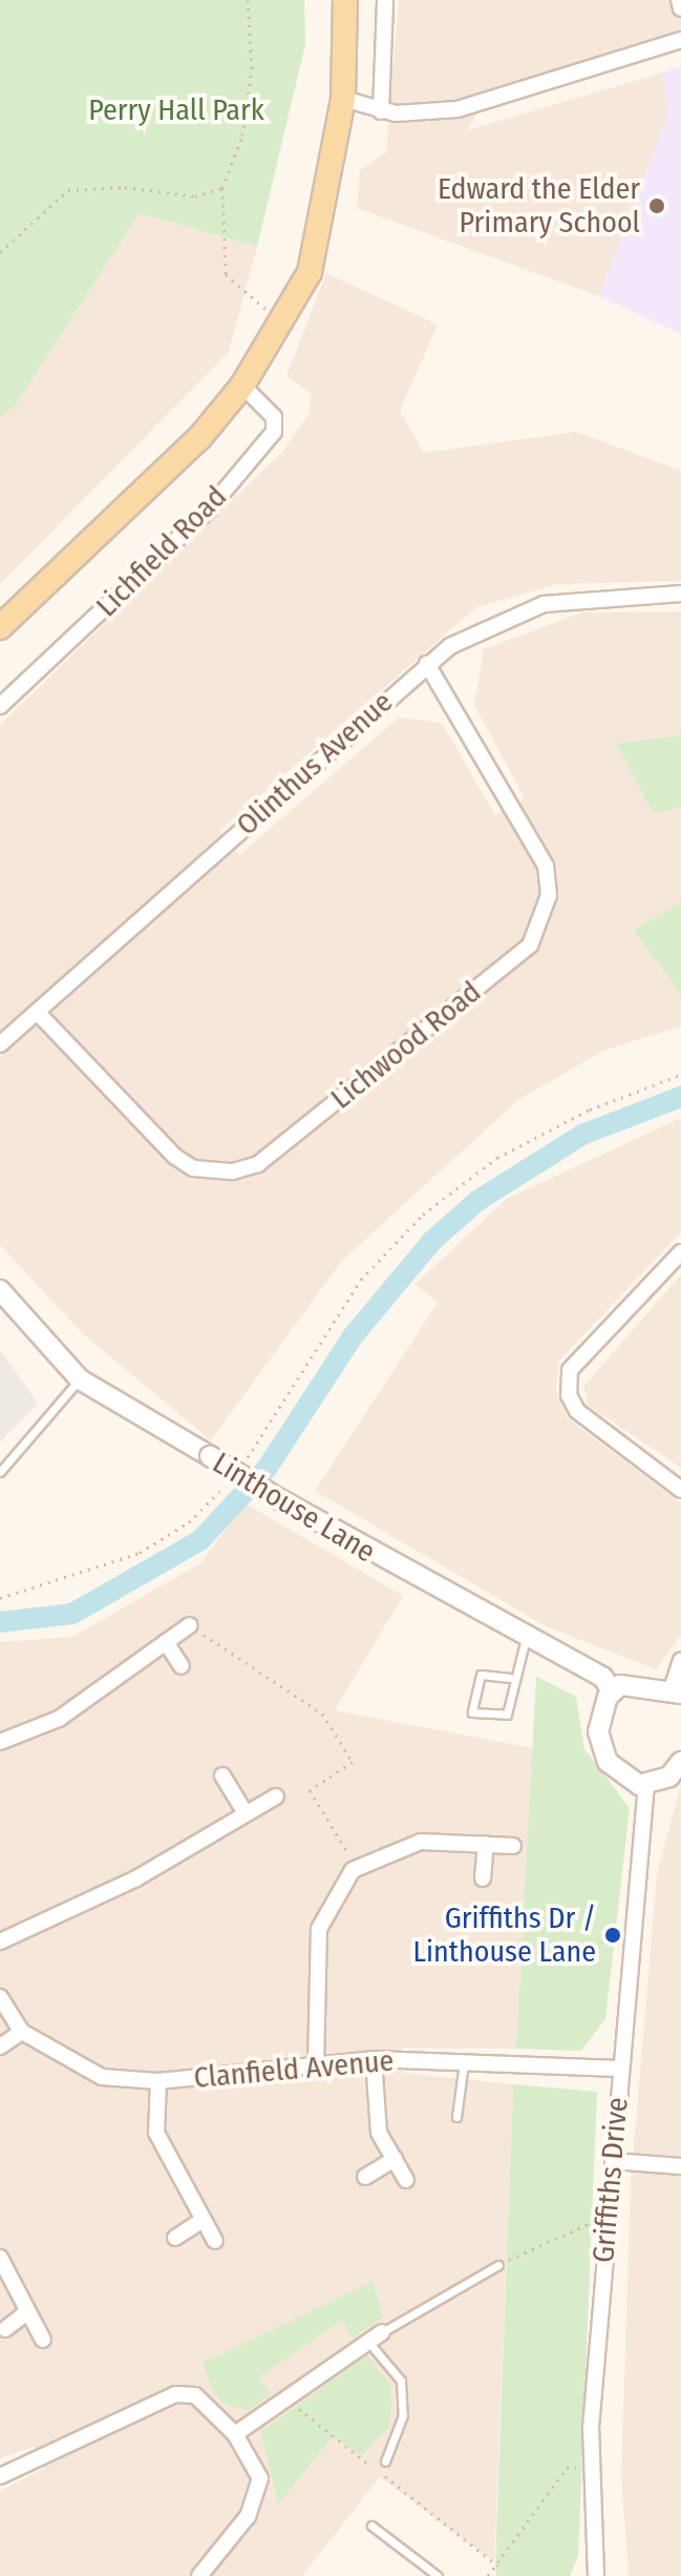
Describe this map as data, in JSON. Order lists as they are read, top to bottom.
{
  "streets": {
    "main road": ["Lichfield Road"],
    "street": [
      "Olinthus Avenue",
      "Lichwood Road",
      "Linthouse Lane",
      "Clanfield Avenue",
      "Griffiths Drive"
    ]
  },
  "crossings": [
    ["Olinthus Avenue", "Lichwood Road"],
    ["Clanfield Avenue", "Griffiths Drive"]
  ],
  "parks": ["Perry Hall Park"],
  "places": ["Edward the Elder Primary School", "Griffiths Dr / Linthouse Lane"]
}
